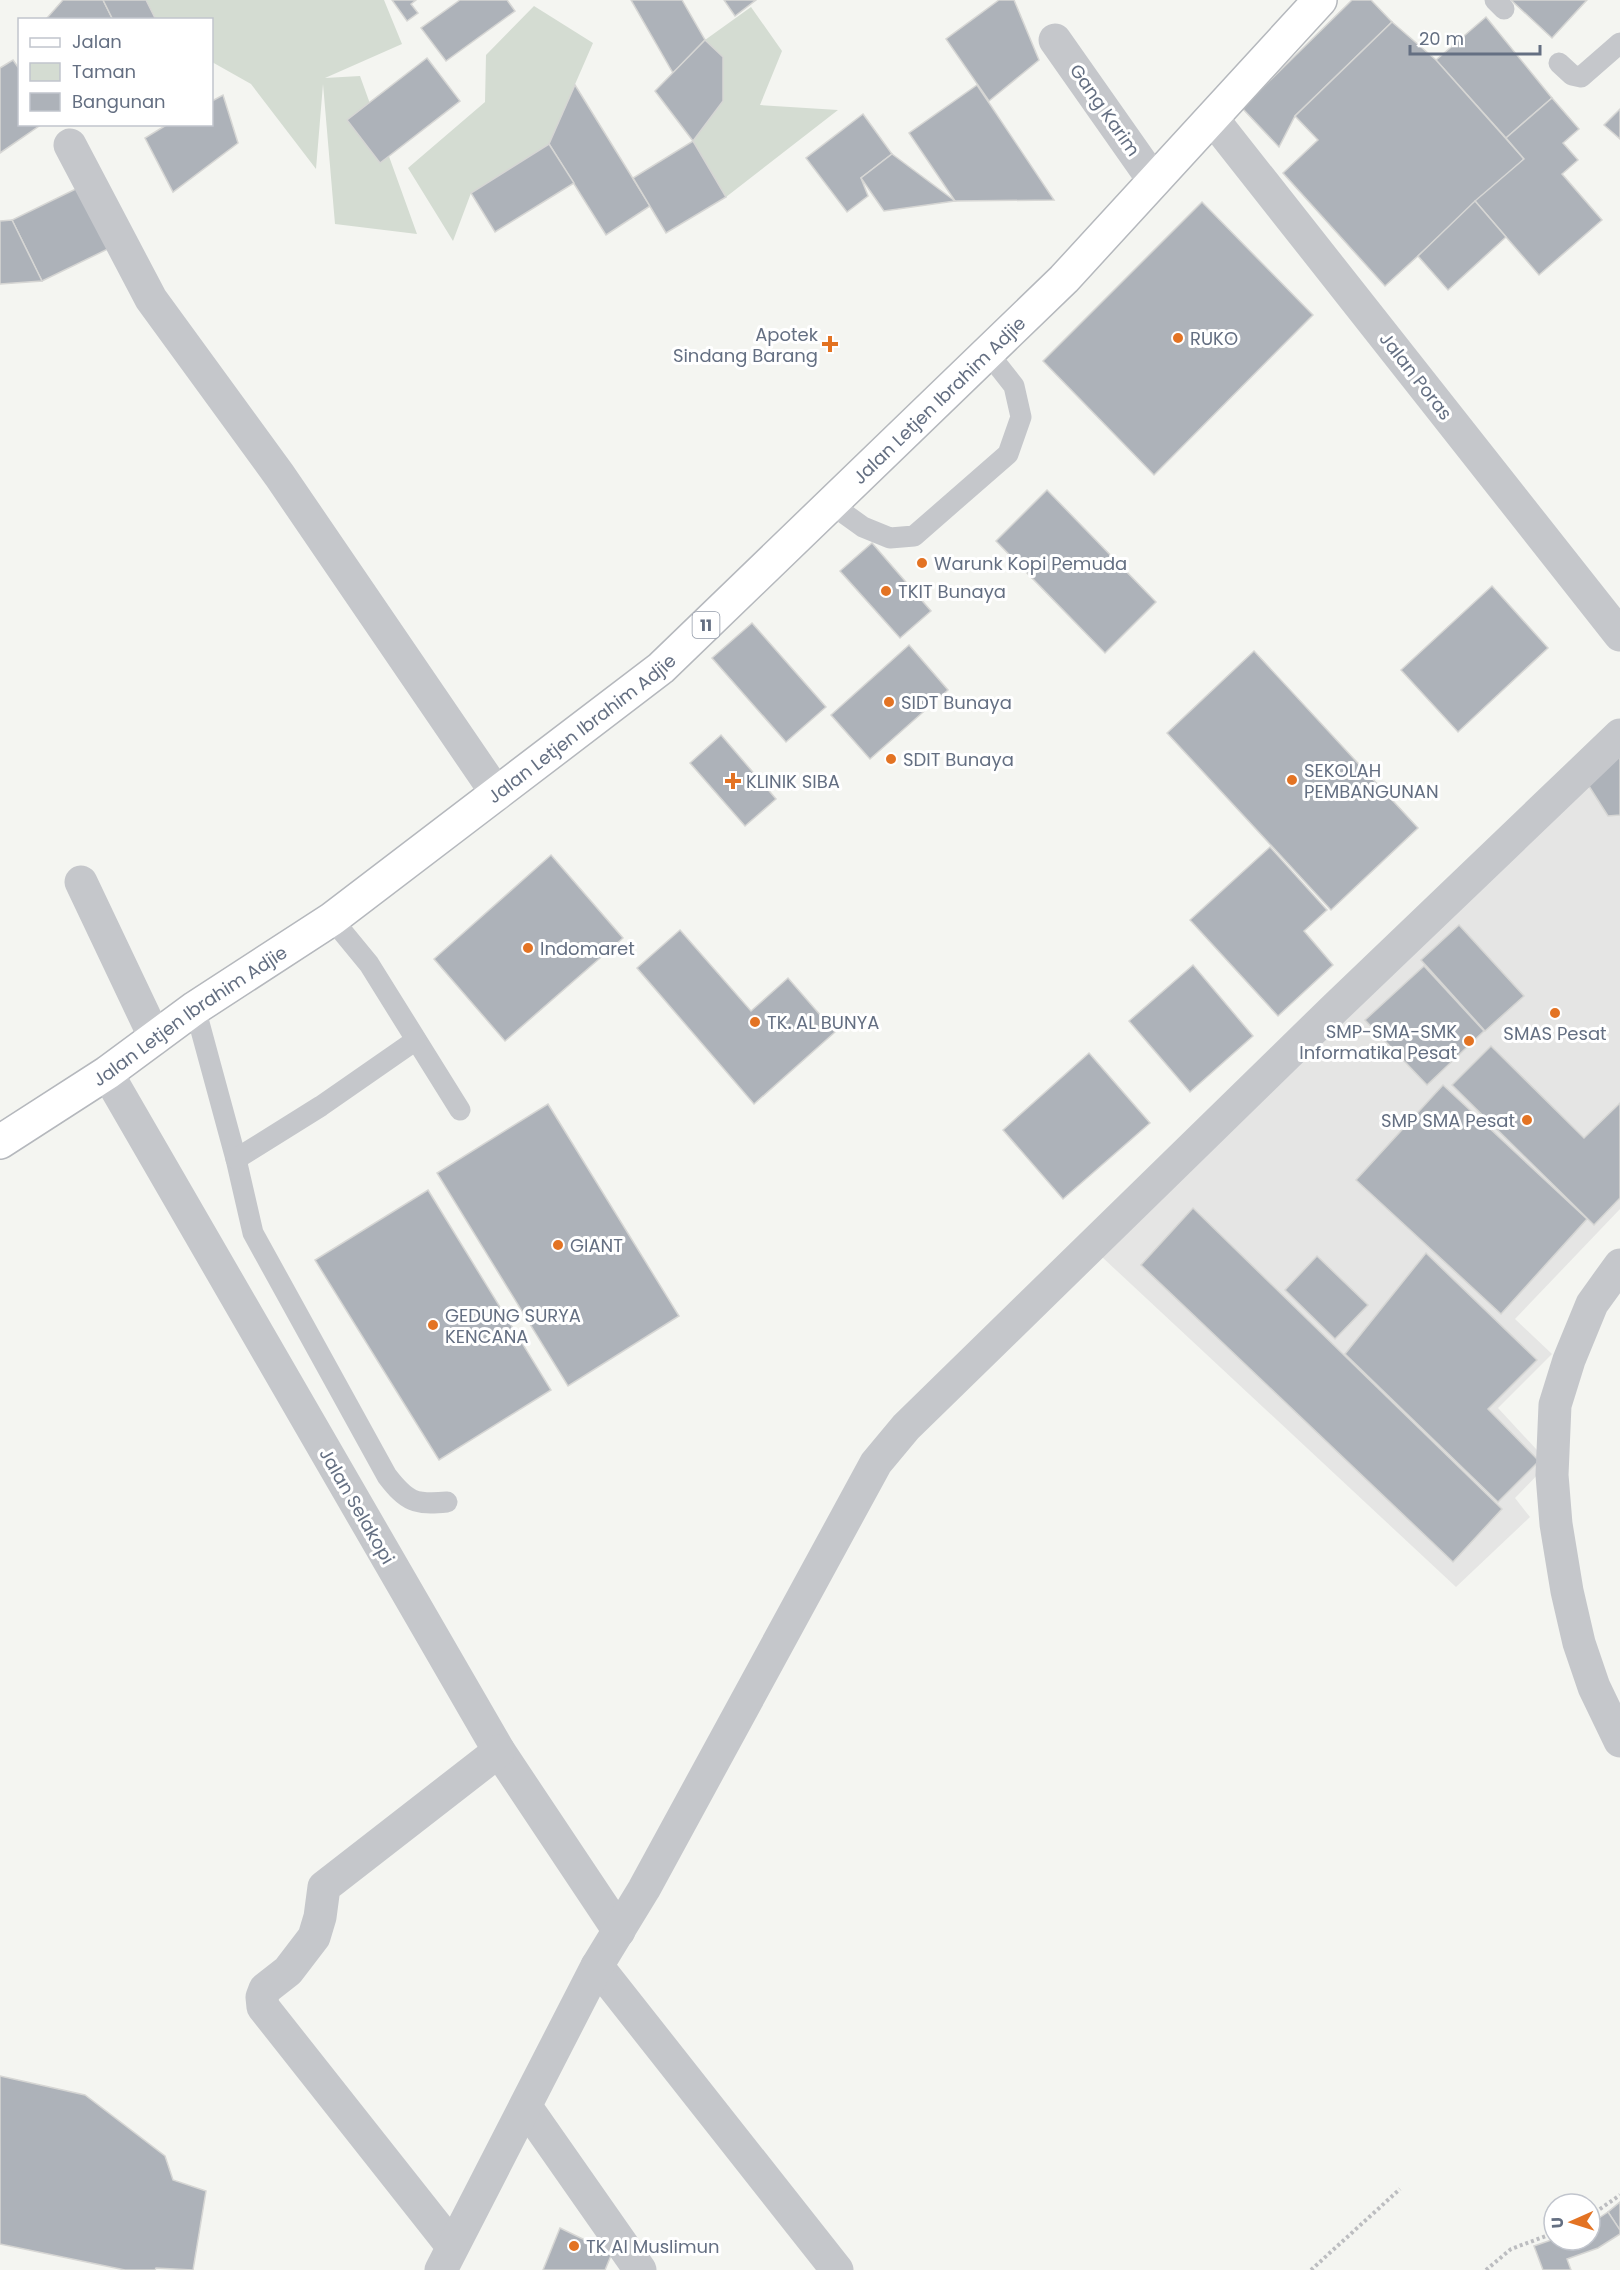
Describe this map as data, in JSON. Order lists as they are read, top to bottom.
{
  "streets": {
    "main road": ["Jalan Letjen Ibrahim Adjie", "11"],
    "street": ["Gang Karim", "Jalan Poras", "Jalan Selakopi"]
  },
  "crossings": [
    ["Gang Karim", "Jalan Letjen Ibrahim Adjie"],
    ["Jalan Poras", "Jalan Letjen Ibrahim Adjie"],
    ["Jalan Letjen Ibrahim Adjie", "Jalan Selakopi"]
  ],
  "places": {
    "other": [
      "RUKO",
      "Warunk Kopi Pemuda",
      "TKIT Bunaya",
      "SIDT Bunaya",
      "SDIT Bunaya",
      "SEKOLAH PEMBANGUNAN",
      "Indomaret",
      "SMAS Pesat",
      "TK. AL BUNYA",
      "SMP-SMA-SMK Informatika Pesat",
      "SMP SMA Pesat",
      "GIANT",
      "GEDUNG SURYA KENCANA",
      "TK Al Muslimun"
    ],
    "health": ["Apotek Sindang Barang", "KLINIK SIBA"]
  },
  "legend": ["Jalan", "Taman", "Bangunan"],
  "scale_bar": "20 m",
  "north": "left"
}
